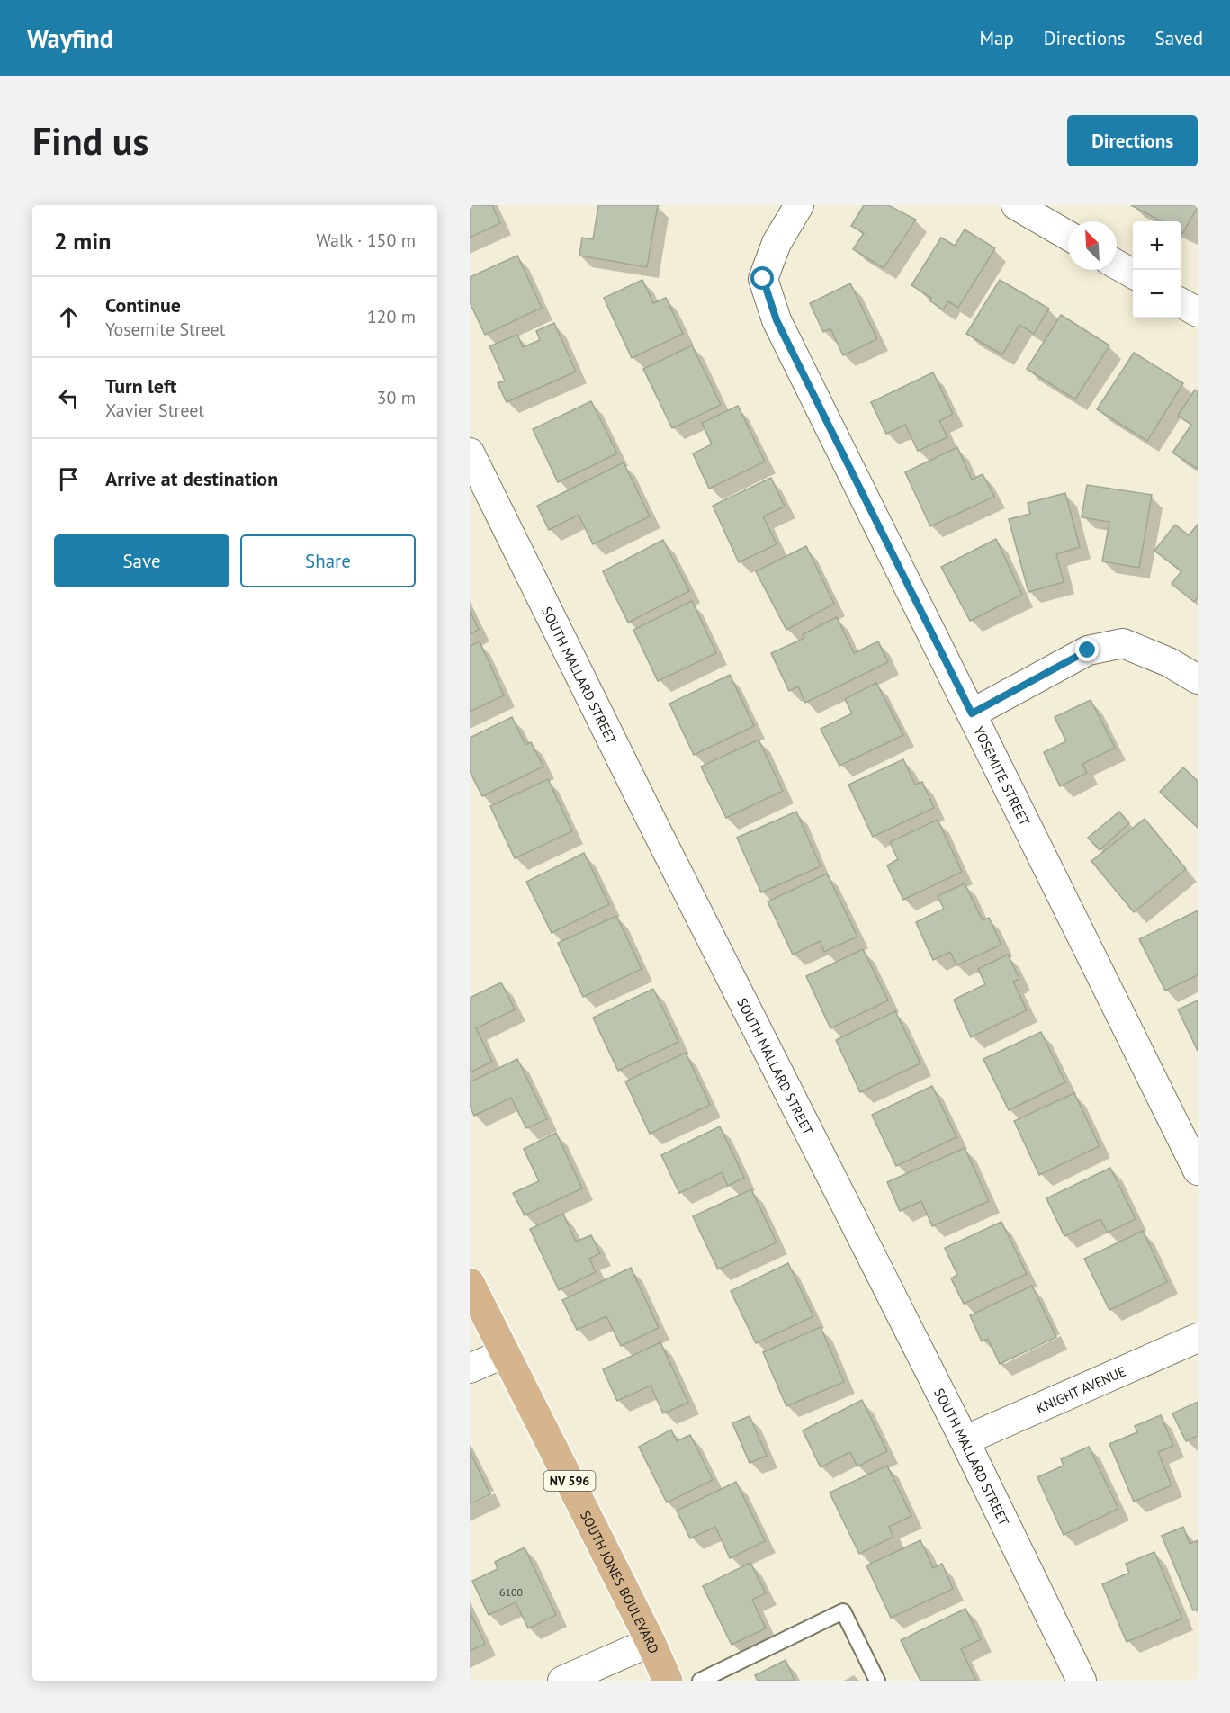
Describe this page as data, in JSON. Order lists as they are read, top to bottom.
{
  "streets": {
    "main road": ["NV 596", "SOUTH JONES BOULEVARD"],
    "street": ["SOUTH MALLARD STREET", "YOSEMITE STREET", "KNIGHT AVENUE"]
  },
  "crossings": [
    ["SOUTH MALLARD STREET", "KNIGHT AVENUE"]
  ],
  "house_numbers": ["6100"],
  "north": "top left",
  "page": {
    "header": "Wayfind",
    "nav": ["Map", "Directions", "Saved"],
    "buttons": [
      "Directions",
      ["Save", "Share"]
    ],
    "title": "Find us",
    "heading": ["2 min", "Walk · 150 m"],
    "map_buttons": ["+", "−"],
    "list": [
      ["Continue", "Yosemite Street", "120 m"],
      ["Turn left", "Xavier Street", "30 m"],
      "Arrive at destination"
    ]
  }
}
